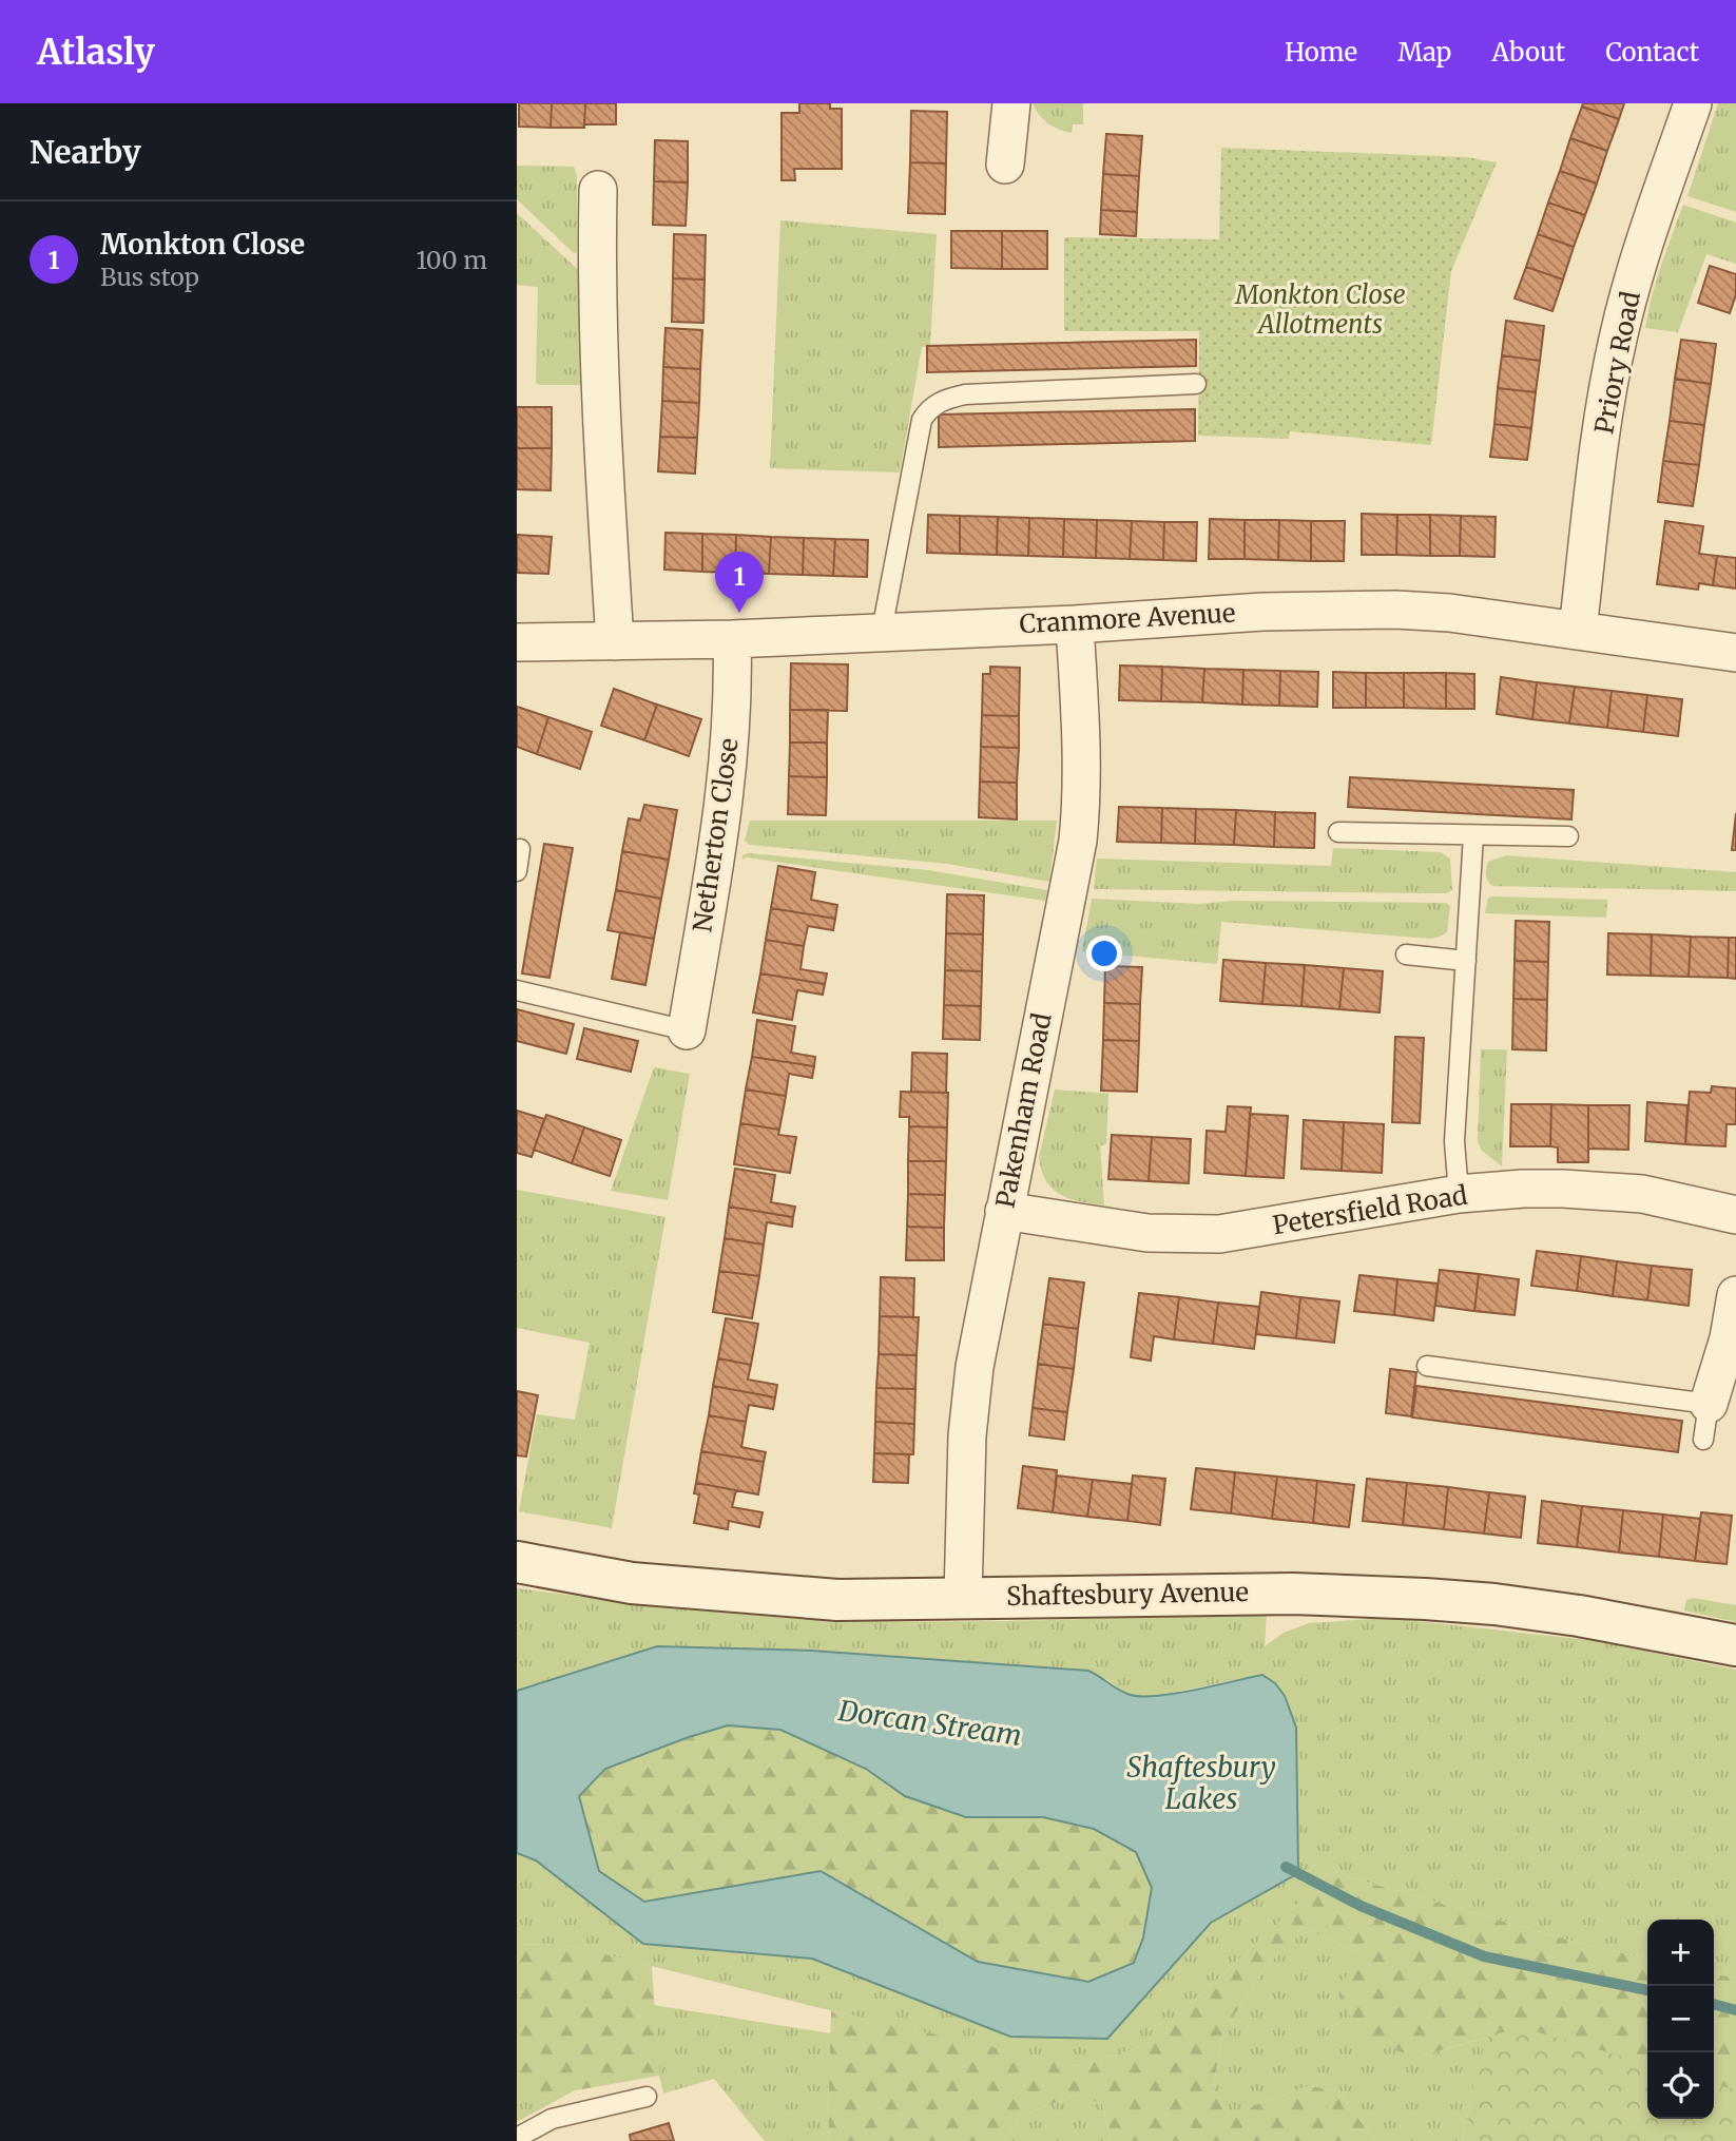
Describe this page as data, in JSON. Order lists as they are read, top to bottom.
{
  "streets": {
    "street": [
      "Priory Road",
      "Cranmore Avenue",
      "Netherton Close",
      "Pakenham Road",
      "Petersfield Road",
      "Shaftesbury Avenue"
    ]
  },
  "crossings": [
    ["Priory Road", "Cranmore Avenue"],
    ["Cranmore Avenue", "Netherton Close"],
    ["Cranmore Avenue", "Pakenham Road"],
    ["Pakenham Road", "Petersfield Road"],
    ["Pakenham Road", "Shaftesbury Avenue"]
  ],
  "water": ["Dorcan Stream", "Shaftesbury Lakes"],
  "parks": ["Monkton Close Allotments"],
  "page": {
    "header": "Atlasly",
    "nav": [
      "Home",
      "Map",
      "About",
      "Contact"
    ],
    "heading": "Nearby",
    "list": [
      {
        "mark": "1",
        "name": "Monkton Close",
        "note": "Bus stop",
        "value": "100 m"
      }
    ],
    "pins": "1",
    "map_buttons": ["+", "−"]
  }
}
